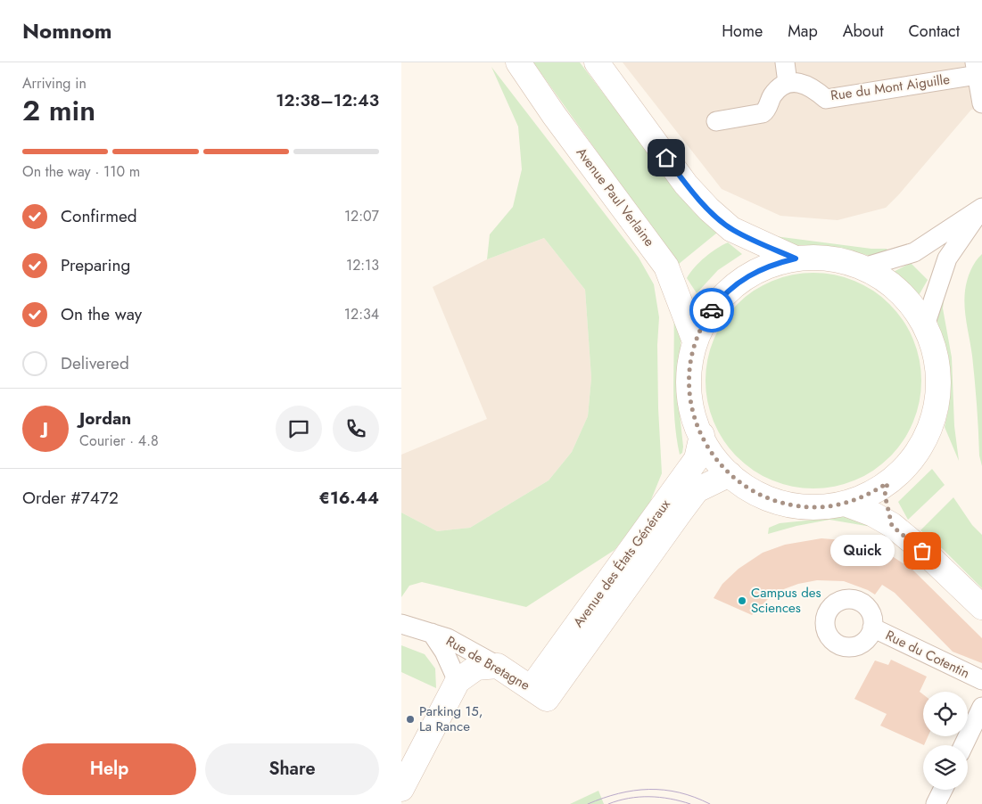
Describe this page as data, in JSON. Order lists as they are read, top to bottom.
{
  "streets": {
    "main road": ["Avenue Paul Verlaine", "Avenue des États Généraux", "Rue de Bretagne"],
    "street": ["Rue du Mont Aiguille", "Rue du Cotentin"]
  },
  "crossings": [
    ["Avenue des États Généraux", "Rue de Bretagne"]
  ],
  "places": ["Quick", "Campus des Sciences", "Parking 15, La Rance"],
  "page": {
    "header": "Nomnom",
    "nav": [
      "Home",
      "Map",
      "About",
      "Contact"
    ],
    "heading": ["2 min", "Arriving in", "12:38–12:43"],
    "panel": [
      "Jordan",
      "Courier · 4.8",
      "Order #7472",
      "€16.44"
    ],
    "bar": "On the way · 110 m",
    "list": [
      ["Confirmed", "12:07"],
      ["Preparing", "12:13"],
      ["On the way", "12:34"],
      "Delivered"
    ],
    "round": "J",
    "bubble": "Quick",
    "buttons": ["Help", "Share"]
  }
}
